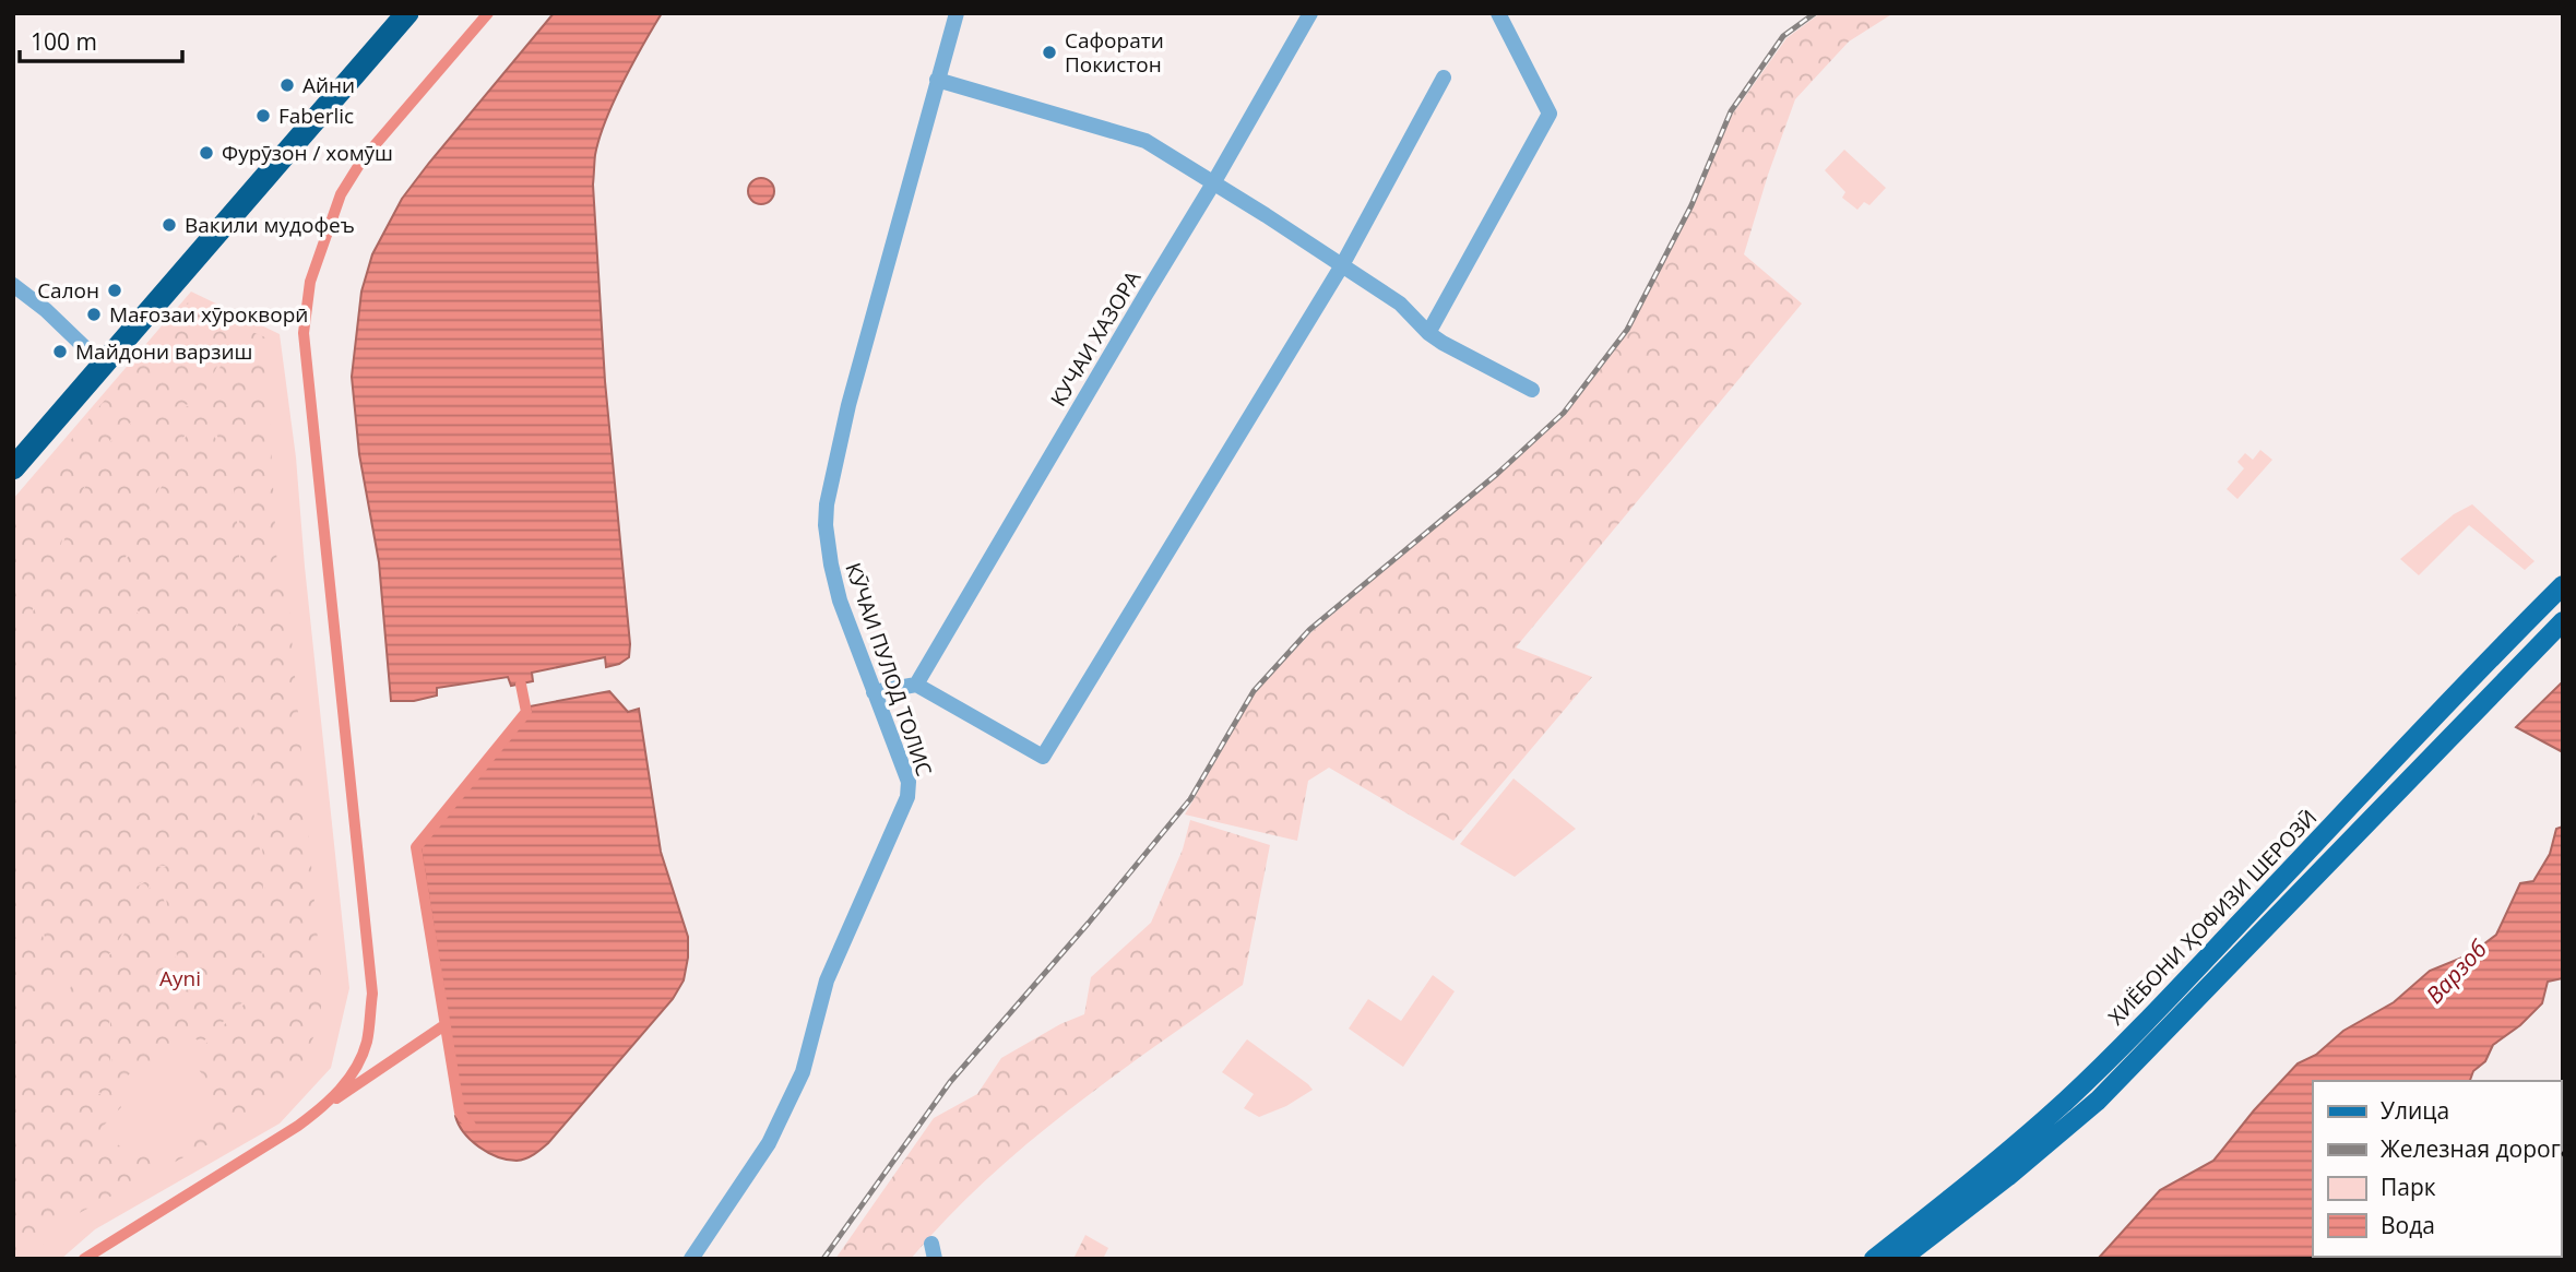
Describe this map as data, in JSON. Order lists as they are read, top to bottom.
{
  "streets": {
    "main road": ["ХИЁБОНИ ҲОФИЗИ ШЕРОЗӢ"],
    "street": ["КУЧАИ ХАЗОРА", "КӮЧАИ ПУЛОД ТОЛИС"]
  },
  "water": ["Варзоб"],
  "parks": ["Ayni"],
  "places": [
    "Сафорати Покистон",
    "Айни",
    "Faberlic",
    "Фурӯзон / хомӯш",
    "Вакили мудофеъ",
    "Салон",
    "Мағозаи хӯрокворӣ",
    "Майдони варзиш"
  ],
  "legend": [
    "Улица",
    "Железная дорога",
    "Парк",
    "Вода"
  ],
  "scale_bar": "100 m"
}
